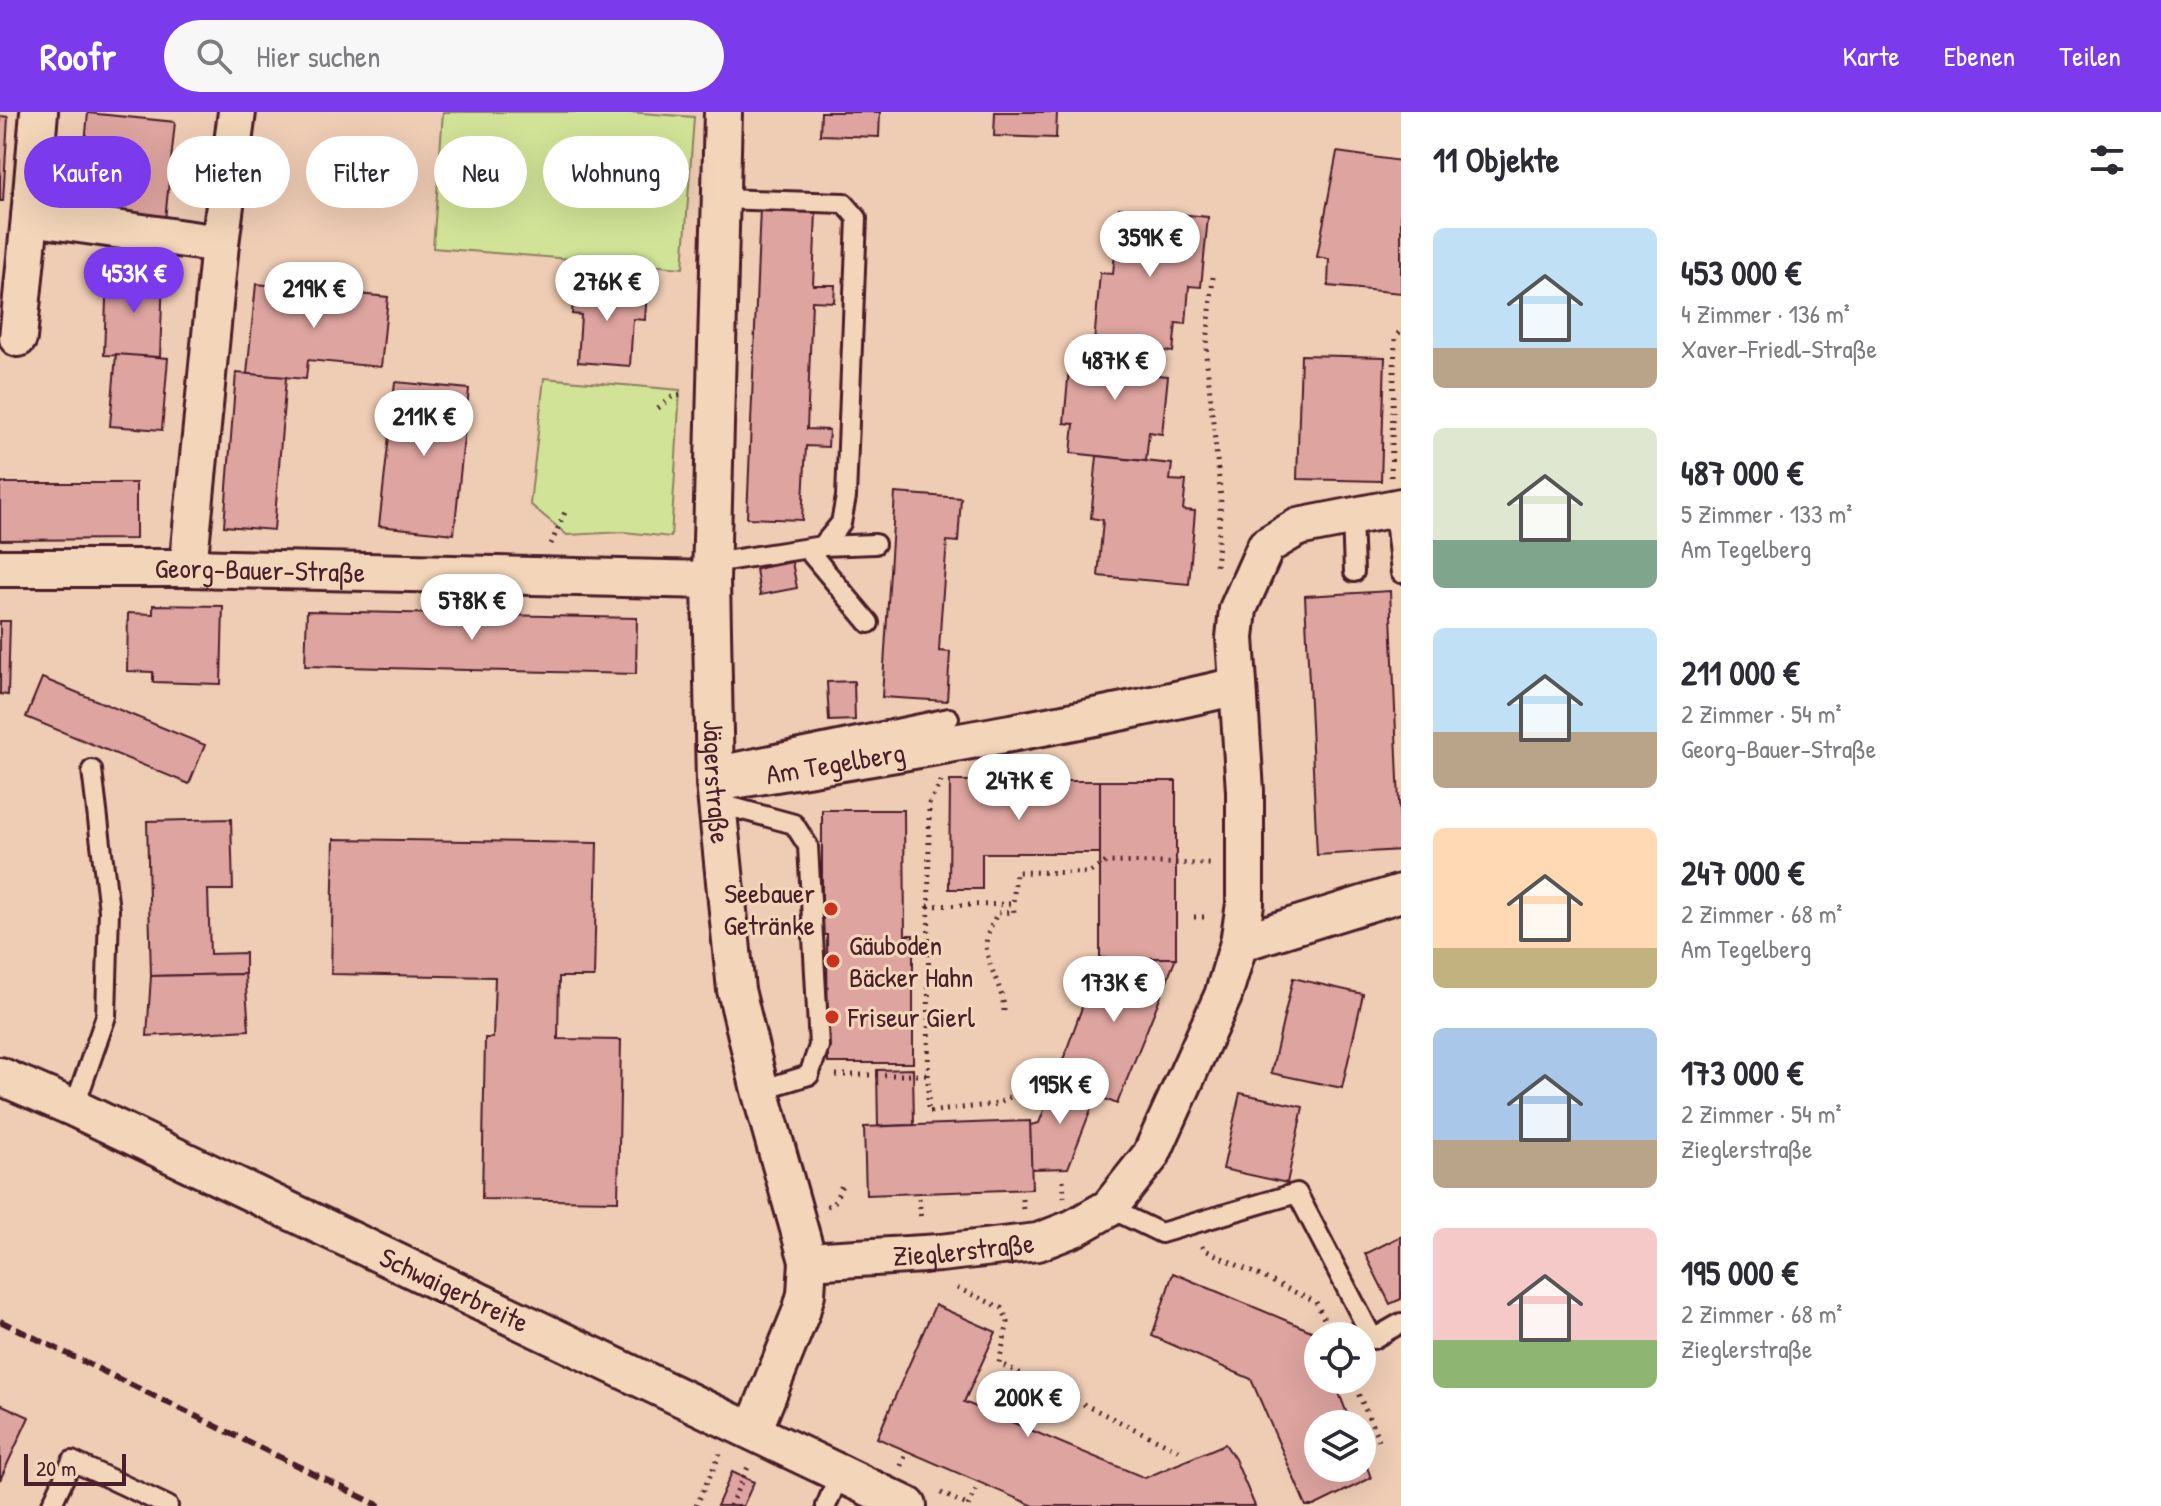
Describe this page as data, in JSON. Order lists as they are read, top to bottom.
{
  "streets": {
    "street": [
      "Georg-Bauer-Straße",
      "Am Tegelberg",
      "Jägerstraße",
      "Zieglerstraße",
      "Schwaigerbreite"
    ]
  },
  "crossings": [
    ["Georg-Bauer-Straße", "Jägerstraße"],
    ["Am Tegelberg", "Jägerstraße"],
    ["Jägerstraße", "Zieglerstraße"],
    ["Jägerstraße", "Schwaigerbreite"]
  ],
  "places": ["Seebauer Getränke", "Gäuboden Bäcker Hahn", "Friseur Gierl"],
  "scale_bar": "20 m",
  "page": {
    "header": "Roofr",
    "search": "Hier suchen",
    "nav": ["Karte", "Ebenen", "Teilen"],
    "heading": "11 Objekte",
    "chip": [
      "Kaufen",
      "Mieten",
      "Filter",
      "Neu",
      "Wohnung"
    ],
    "list": [
      {
        "name": "453 000 €",
        "note": "4 Zimmer · 136 m² · Xaver-Friedl-Straße"
      },
      {
        "name": "487 000 €",
        "note": "5 Zimmer · 133 m² · Am Tegelberg"
      },
      {
        "name": "211 000 €",
        "note": "2 Zimmer · 54 m² · Georg-Bauer-Straße"
      },
      {
        "name": "247 000 €",
        "note": "2 Zimmer · 68 m² · Am Tegelberg"
      },
      {
        "name": "173 000 €",
        "note": "2 Zimmer · 54 m² · Zieglerstraße"
      },
      {
        "name": "195 000 €",
        "note": "2 Zimmer · 68 m² · Zieglerstraße"
      }
    ],
    "price": [
      "359K €",
      "453K €",
      "276K €",
      "219K €",
      "487K €",
      "211K €",
      "578K €",
      "247K €",
      "173K €",
      "195K €",
      "200K €"
    ],
    "scale": "20 m"
  }
}
